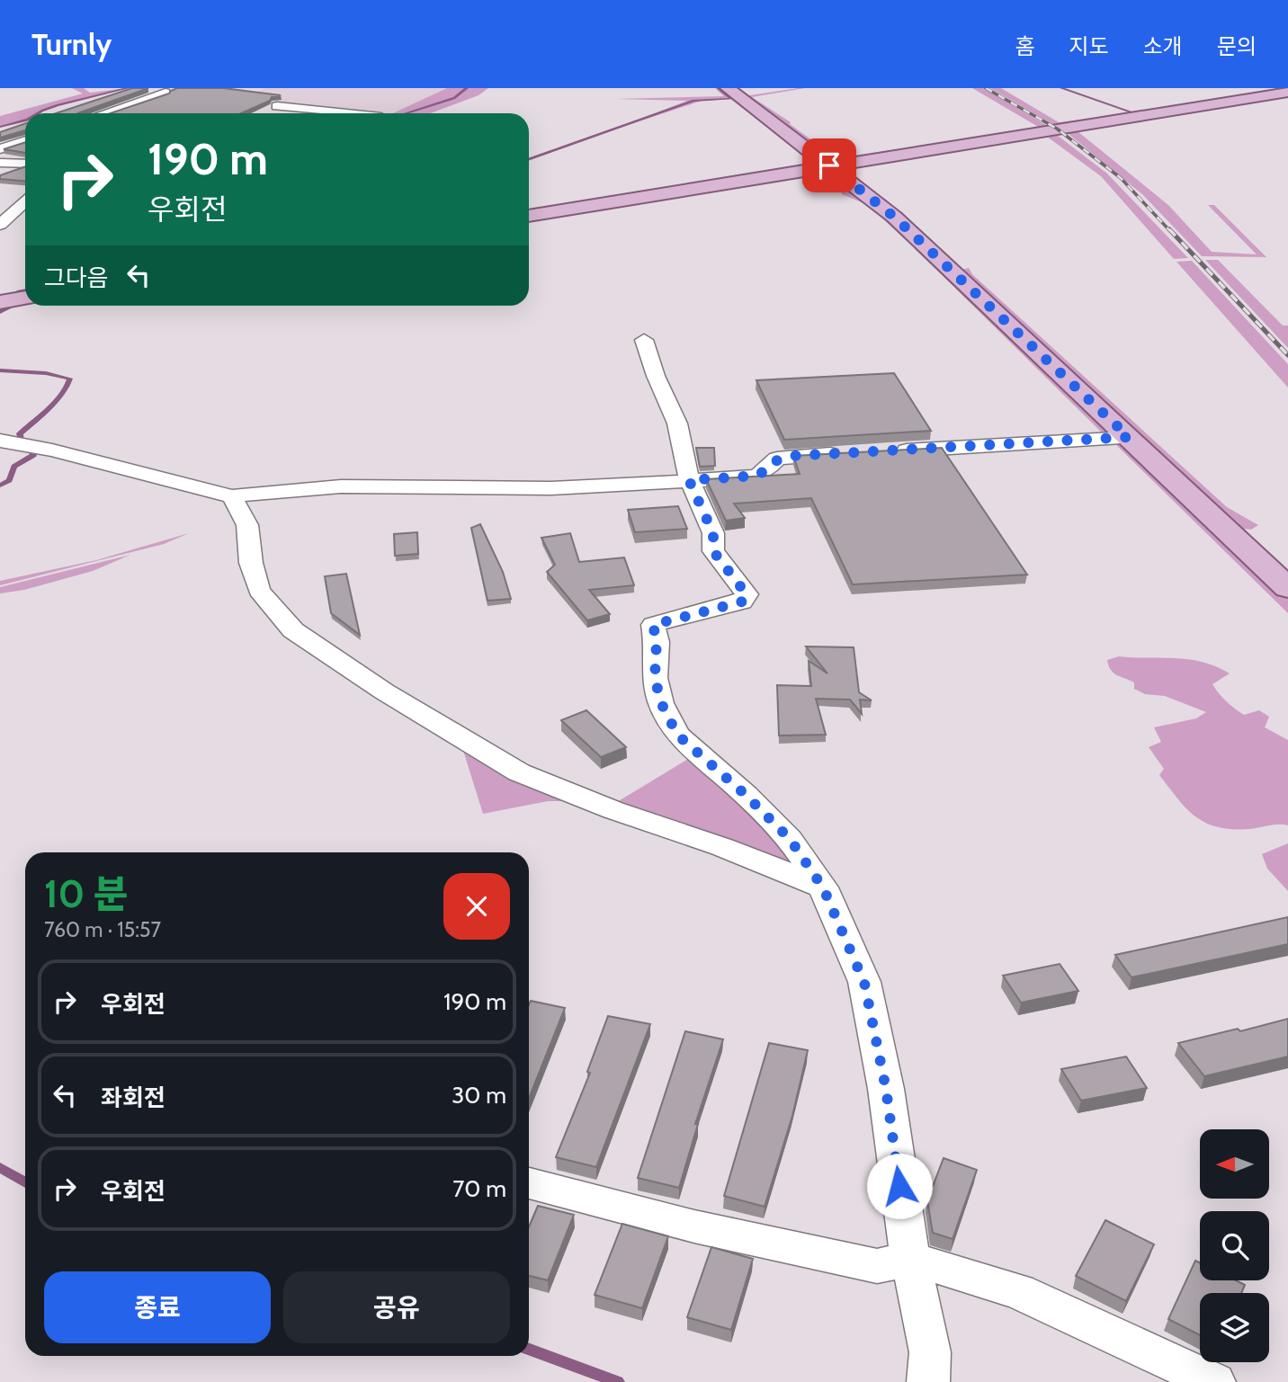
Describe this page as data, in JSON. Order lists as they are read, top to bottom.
{
  "north": "left",
  "page": {
    "header": "Turnly",
    "nav": [
      "홈",
      "지도",
      "소개",
      "문의"
    ],
    "turn": ["190 m", "우회전"],
    "then": "그다음",
    "heading": ["10 분", "760 m · 15:57"],
    "list": [
      {
        "name": "우회전",
        "value": "190 m"
      },
      {
        "name": "좌회전",
        "value": "30 m"
      },
      {
        "name": "우회전",
        "value": "70 m"
      }
    ],
    "buttons": ["종료", "공유"]
  }
}
